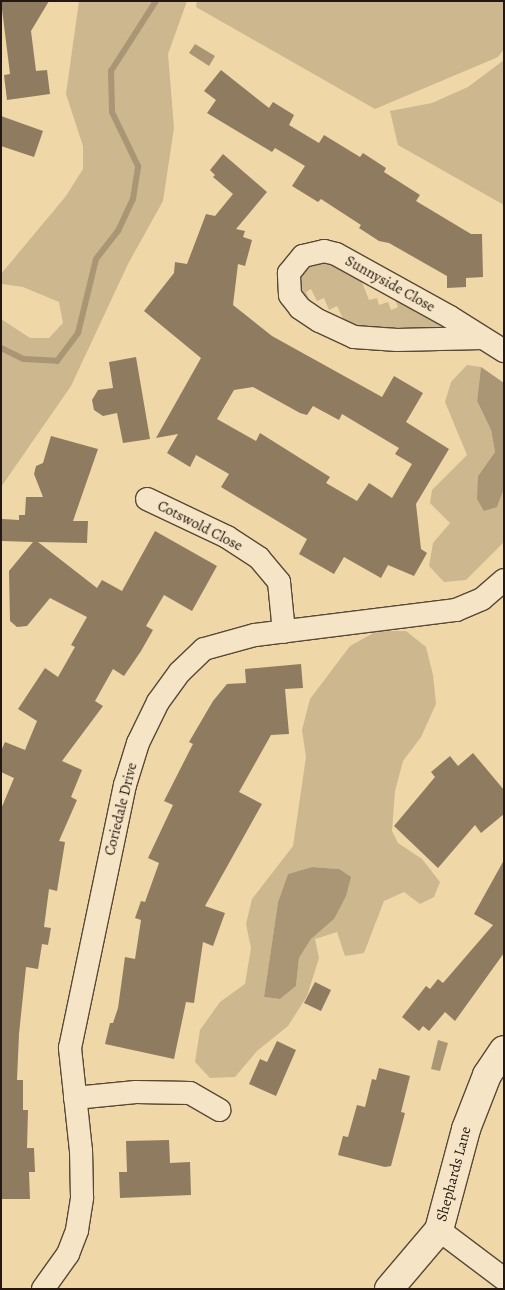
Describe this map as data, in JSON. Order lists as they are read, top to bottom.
{
  "streets": {
    "street": [
      "Sunnyside Close",
      "Cotswold Close",
      "Coriedale Drive",
      "Shephards Lane"
    ]
  },
  "crossings": [
    ["Cotswold Close", "Coriedale Drive"]
  ]
}
